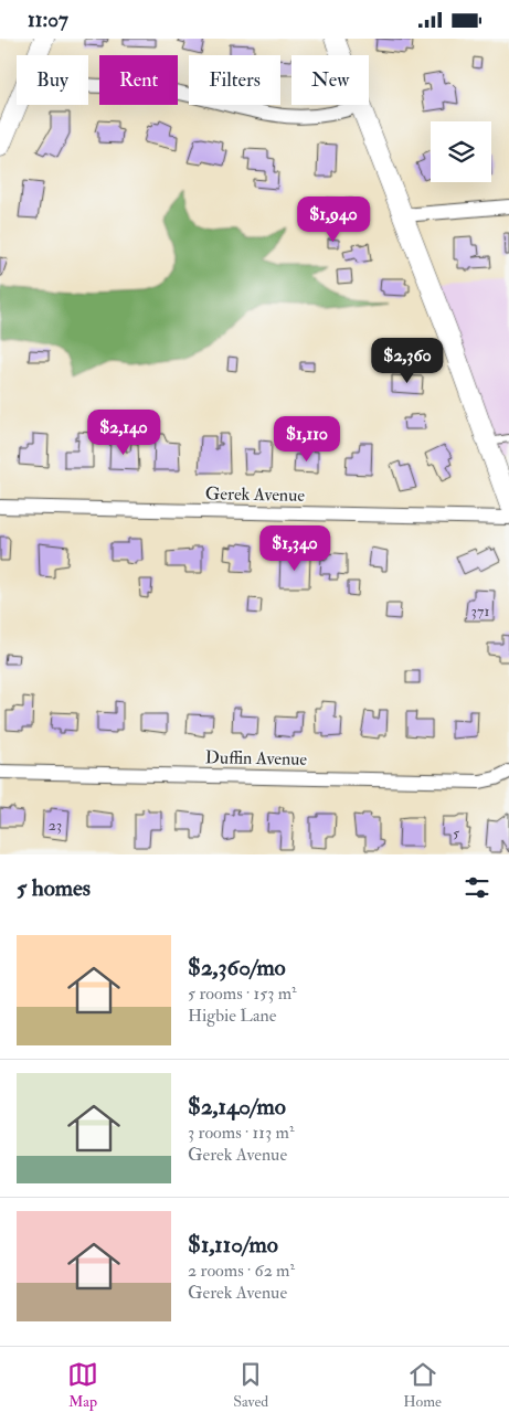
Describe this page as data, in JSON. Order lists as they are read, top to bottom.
{
  "streets": {
    "street": ["Gerek Avenue", "Duffin Avenue"]
  },
  "house_numbers": ["371", "23", "5"],
  "page": {
    "status": "11:07",
    "chip": [
      "Buy",
      "Rent",
      "Filters",
      "New"
    ],
    "price": [
      "$1,940",
      "$2,360",
      "$2,140",
      "$1,110",
      "$1,340"
    ],
    "heading": "5 homes",
    "list": [
      {
        "name": "$2,360/mo",
        "note": "5 rooms · 153 m² · Higbie Lane"
      },
      {
        "name": "$2,140/mo",
        "note": "3 rooms · 113 m² · Gerek Avenue"
      },
      {
        "name": "$1,110/mo",
        "note": "2 rooms · 62 m² · Gerek Avenue"
      }
    ],
    "tabs": ["Map", "Saved", "Home"]
  }
}
